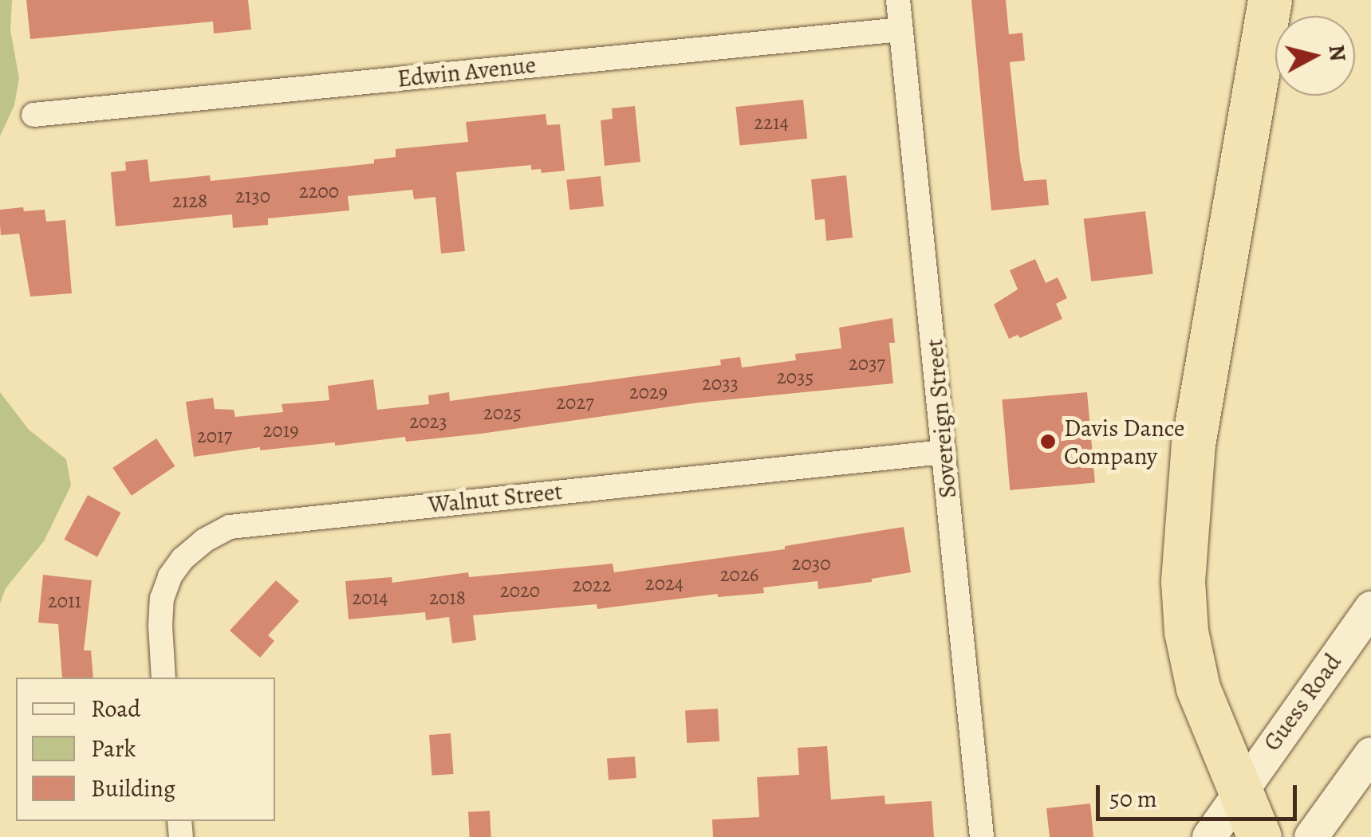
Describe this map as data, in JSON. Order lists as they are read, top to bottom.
{
  "streets": {
    "main road": ["Guess Road"],
    "street": ["Edwin Avenue", "Sovereign Street", "Walnut Street"]
  },
  "crossings": [
    ["Edwin Avenue", "Sovereign Street"],
    ["Sovereign Street", "Walnut Street"]
  ],
  "places": ["Davis Dance Company"],
  "house_numbers": [
    "2214",
    "2200",
    "2130",
    "2128",
    "2037",
    "2035",
    "2033",
    "2029",
    "2027",
    "2025",
    "2023",
    "2019",
    "2017",
    "2030",
    "2026",
    "2024",
    "2022",
    "2020",
    "2014",
    "2018",
    "2011"
  ],
  "legend": ["Road", "Park", "Building"],
  "scale_bar": "50 m",
  "north": "right"
}
